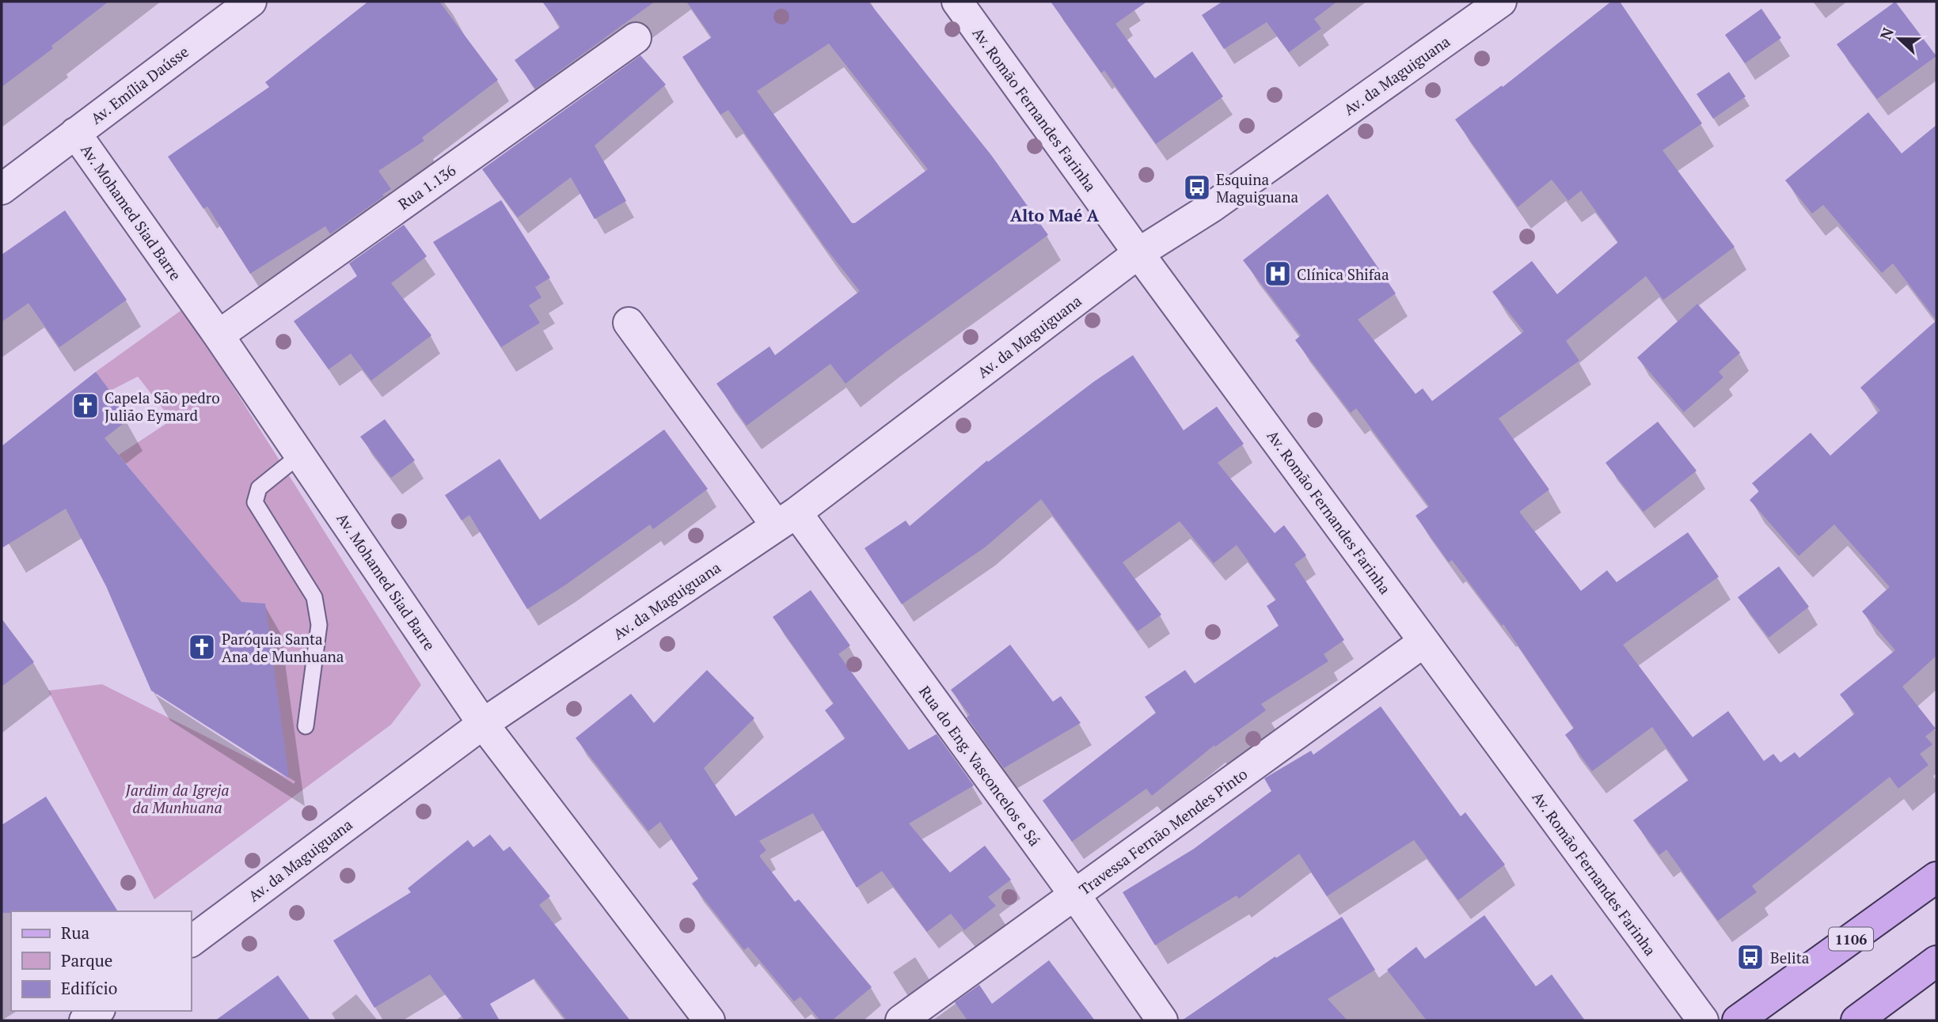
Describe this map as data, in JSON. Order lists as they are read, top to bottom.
{
  "streets": {
    "main road": ["1106"],
    "street": [
      "Av. da Maguiguana",
      "Av. Emília Daússe",
      "Av. Romão Fernandes Farinha",
      "Rua 1.136",
      "Av. Mohamed Siad Barre",
      "Rua do Eng. Vasconcelos e Sá",
      "Travessa Fernão Mendes Pinto"
    ]
  },
  "crossings": [
    ["Av. da Maguiguana", "Av. Romão Fernandes Farinha"],
    ["Av. da Maguiguana", "Av. Mohamed Siad Barre"],
    ["Av. da Maguiguana", "Rua do Eng. Vasconcelos e Sá"],
    ["Av. Emília Daússe", "Av. Mohamed Siad Barre"],
    ["Av. Romão Fernandes Farinha", "Travessa Fernão Mendes Pinto"],
    ["Rua 1.136", "Av. Mohamed Siad Barre"],
    ["Rua do Eng. Vasconcelos e Sá", "Travessa Fernão Mendes Pinto"]
  ],
  "districts": ["Alto Maé A"],
  "parks": ["Jardim da Igreja da Munhuana"],
  "places": {
    "bus stop": ["Esquina Maguiguana", "Belita"],
    "hospital": ["Clínica Shifaa"],
    "church": ["Capela São pedro Julião Eymard", "Paróquia Santa Ana de Munhuana"]
  },
  "legend": ["Rua", "Parque", "Edifício"],
  "north": "left"
}
